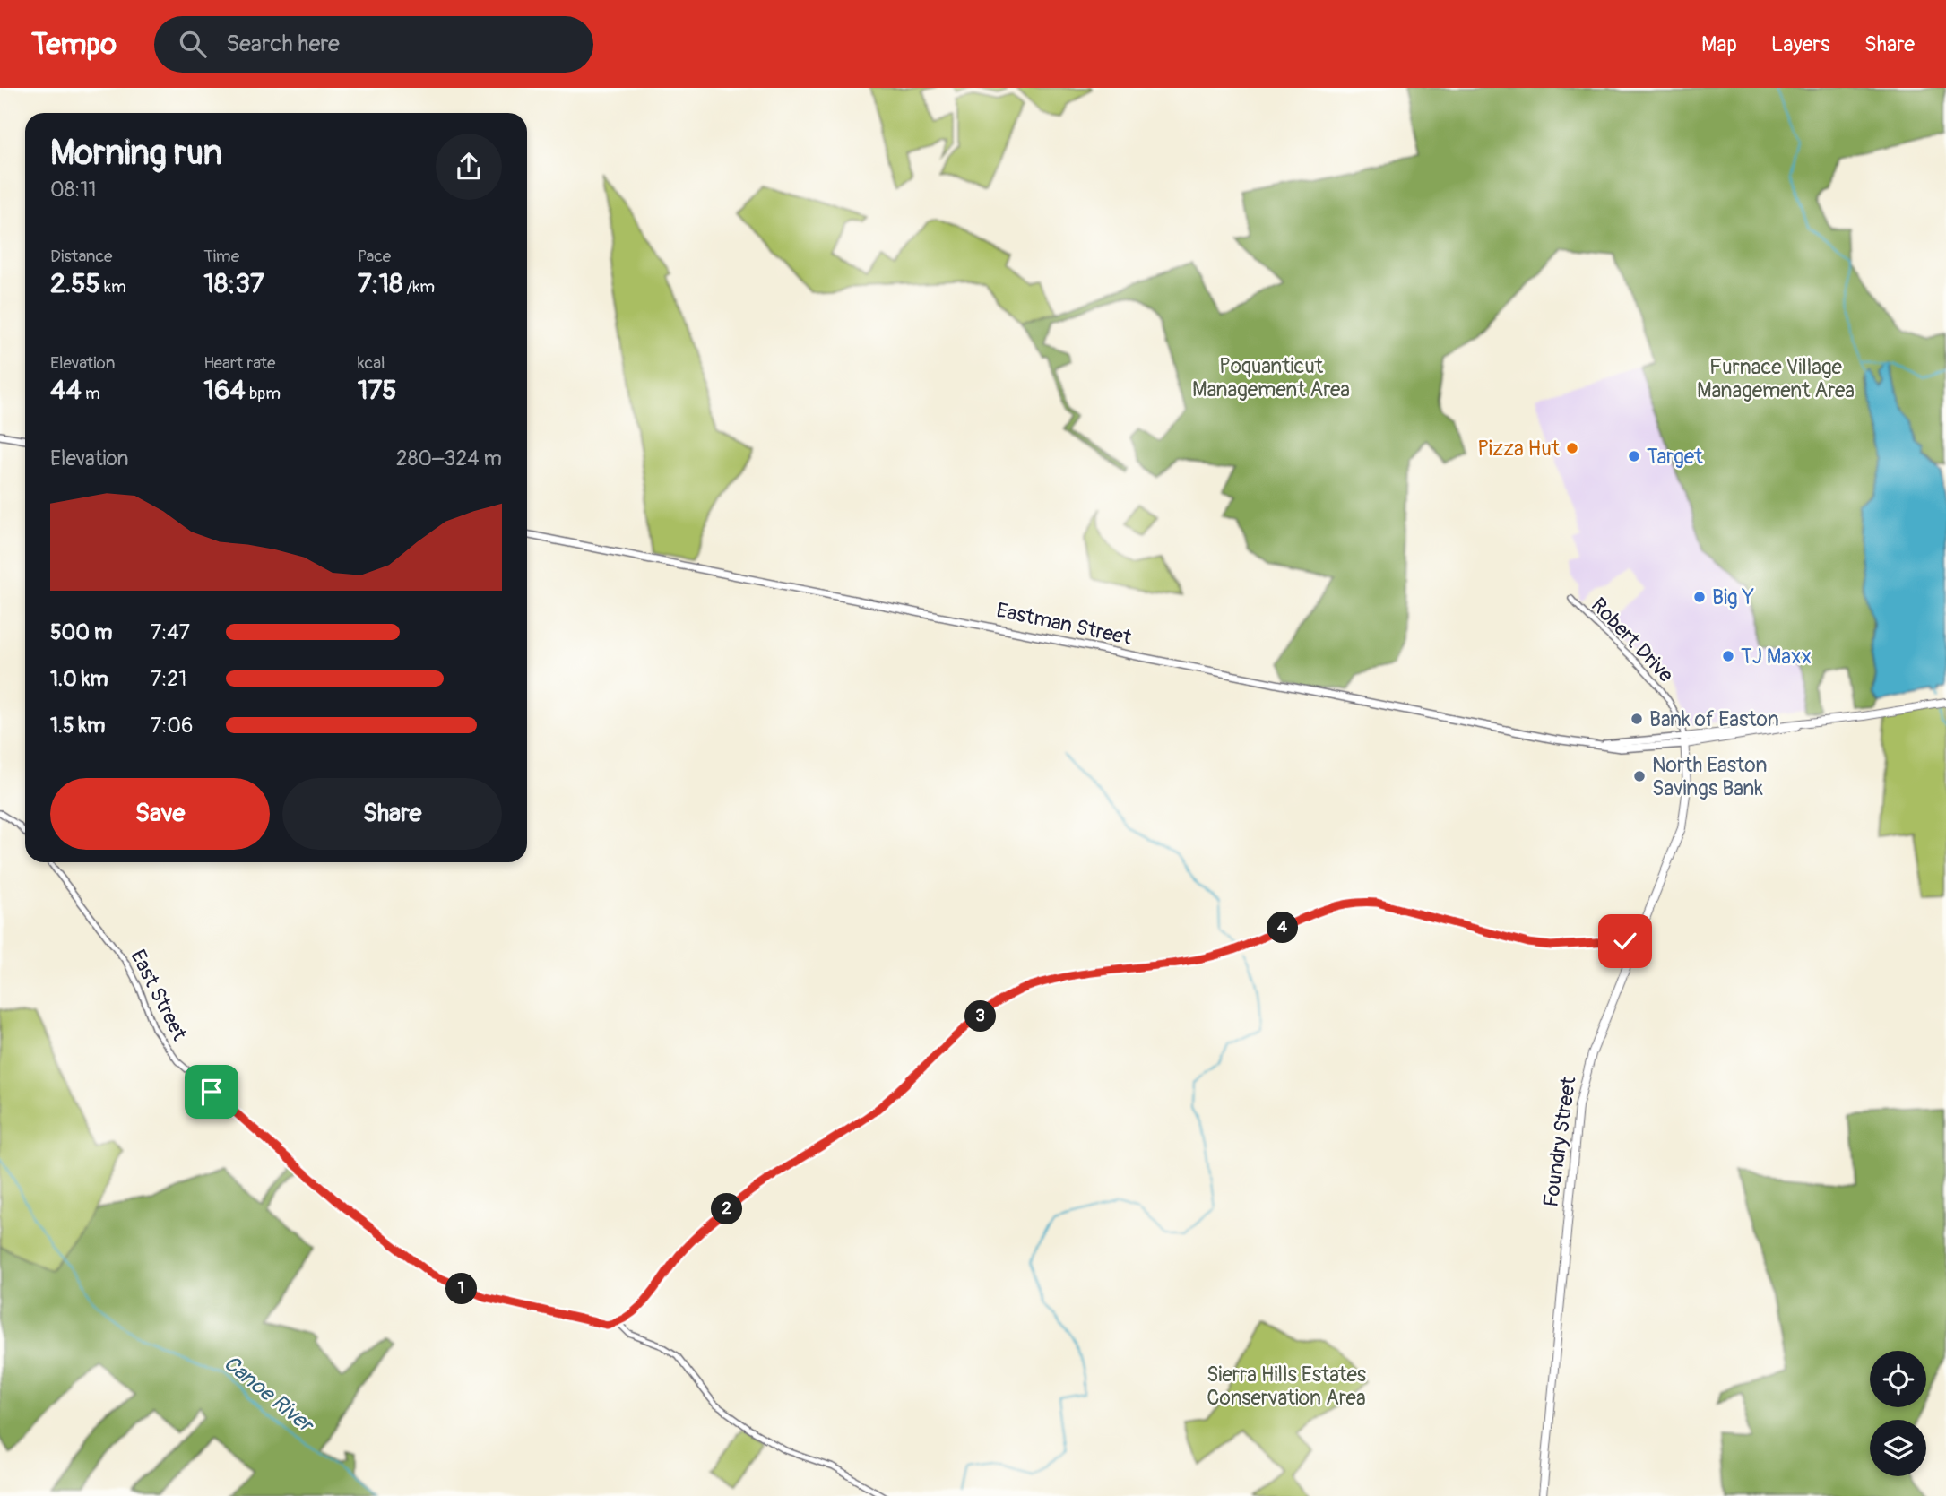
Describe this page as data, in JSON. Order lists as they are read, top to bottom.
{
  "streets": {
    "highway": ["Foundry Street"],
    "main road": ["Eastman Street"],
    "street": ["Robert Drive", "East Street"]
  },
  "crossings": [
    ["Eastman Street", "Robert Drive"],
    ["Eastman Street", "Foundry Street"],
    ["Robert Drive", "Foundry Street"]
  ],
  "water": ["Canoe River"],
  "parks": ["Poquanticut Management Area", "Furnace Village Management Area", "Sierra Hills Estates Conservation Area"],
  "places": [
    "Pizza Hut",
    "Target",
    "Big Y",
    "TJ Maxx",
    "Bank of Easton",
    "North Easton Savings Bank"
  ],
  "page": {
    "header": "Tempo",
    "search": "Search here",
    "nav": ["Map", "Layers", "Share"],
    "heading": ["Morning run", "08:11"],
    "stats": [
      ["Distance", "2.55 km"],
      ["Time", "18:37"],
      ["Pace", "7:18 /km"],
      ["Elevation", "44 m"],
      ["Heart rate", "164 bpm"],
      ["kcal", "175"]
    ],
    "chart": ["Elevation", "280–324 m"],
    "list": [
      {
        "name": "500 m",
        "note": "7:47"
      },
      {
        "name": "1.0 km",
        "note": "7:21"
      },
      {
        "name": "1.5 km",
        "note": "7:06"
      }
    ],
    "buttons": ["Save", "Share"],
    "pins": [
      "4",
      "3",
      "2",
      "1"
    ]
  }
}
